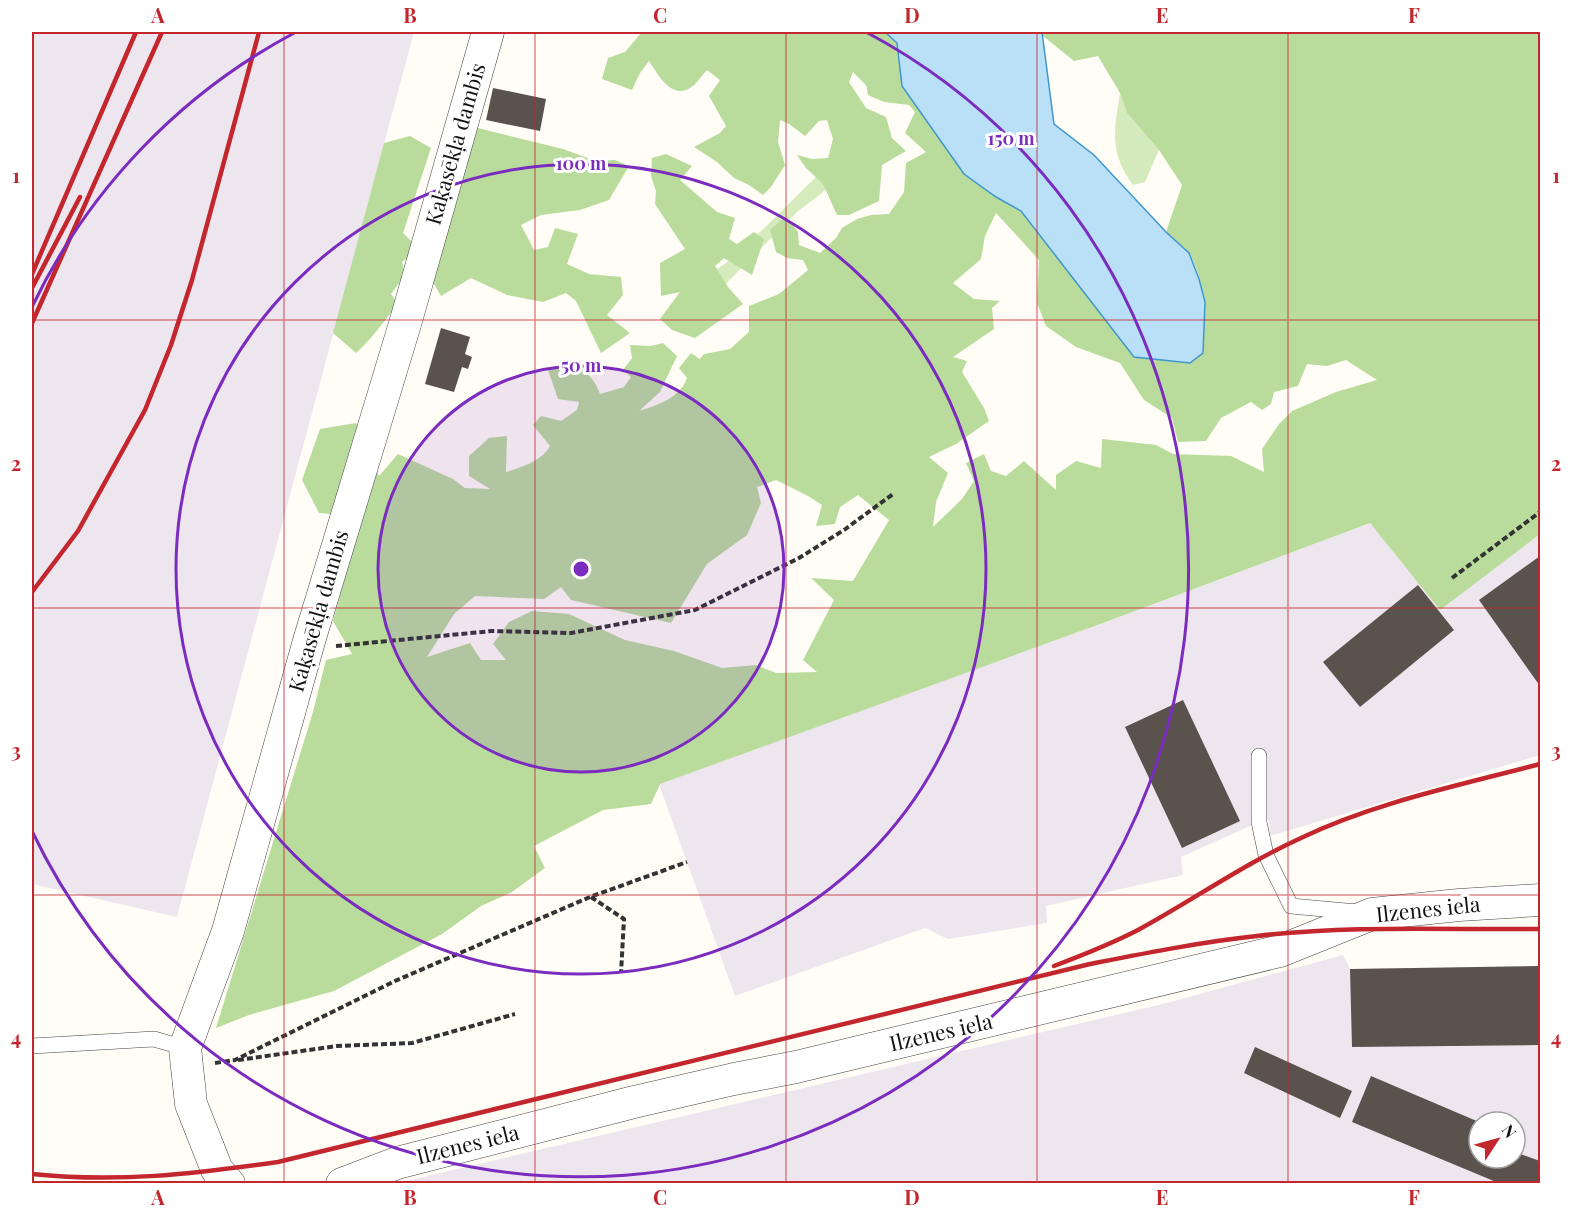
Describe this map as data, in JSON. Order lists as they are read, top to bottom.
{
  "streets": {
    "street": ["Kaķasēkļa dambis", "Ilzenes iela"]
  },
  "north": "top right",
  "grid": {
    "columns": [
      "A",
      "B",
      "C",
      "D",
      "E",
      "F"
    ],
    "rows": [
      "1",
      "2",
      "3",
      "4"
    ]
  },
  "rings": ["150 m", "100 m", "50 m"]
}
